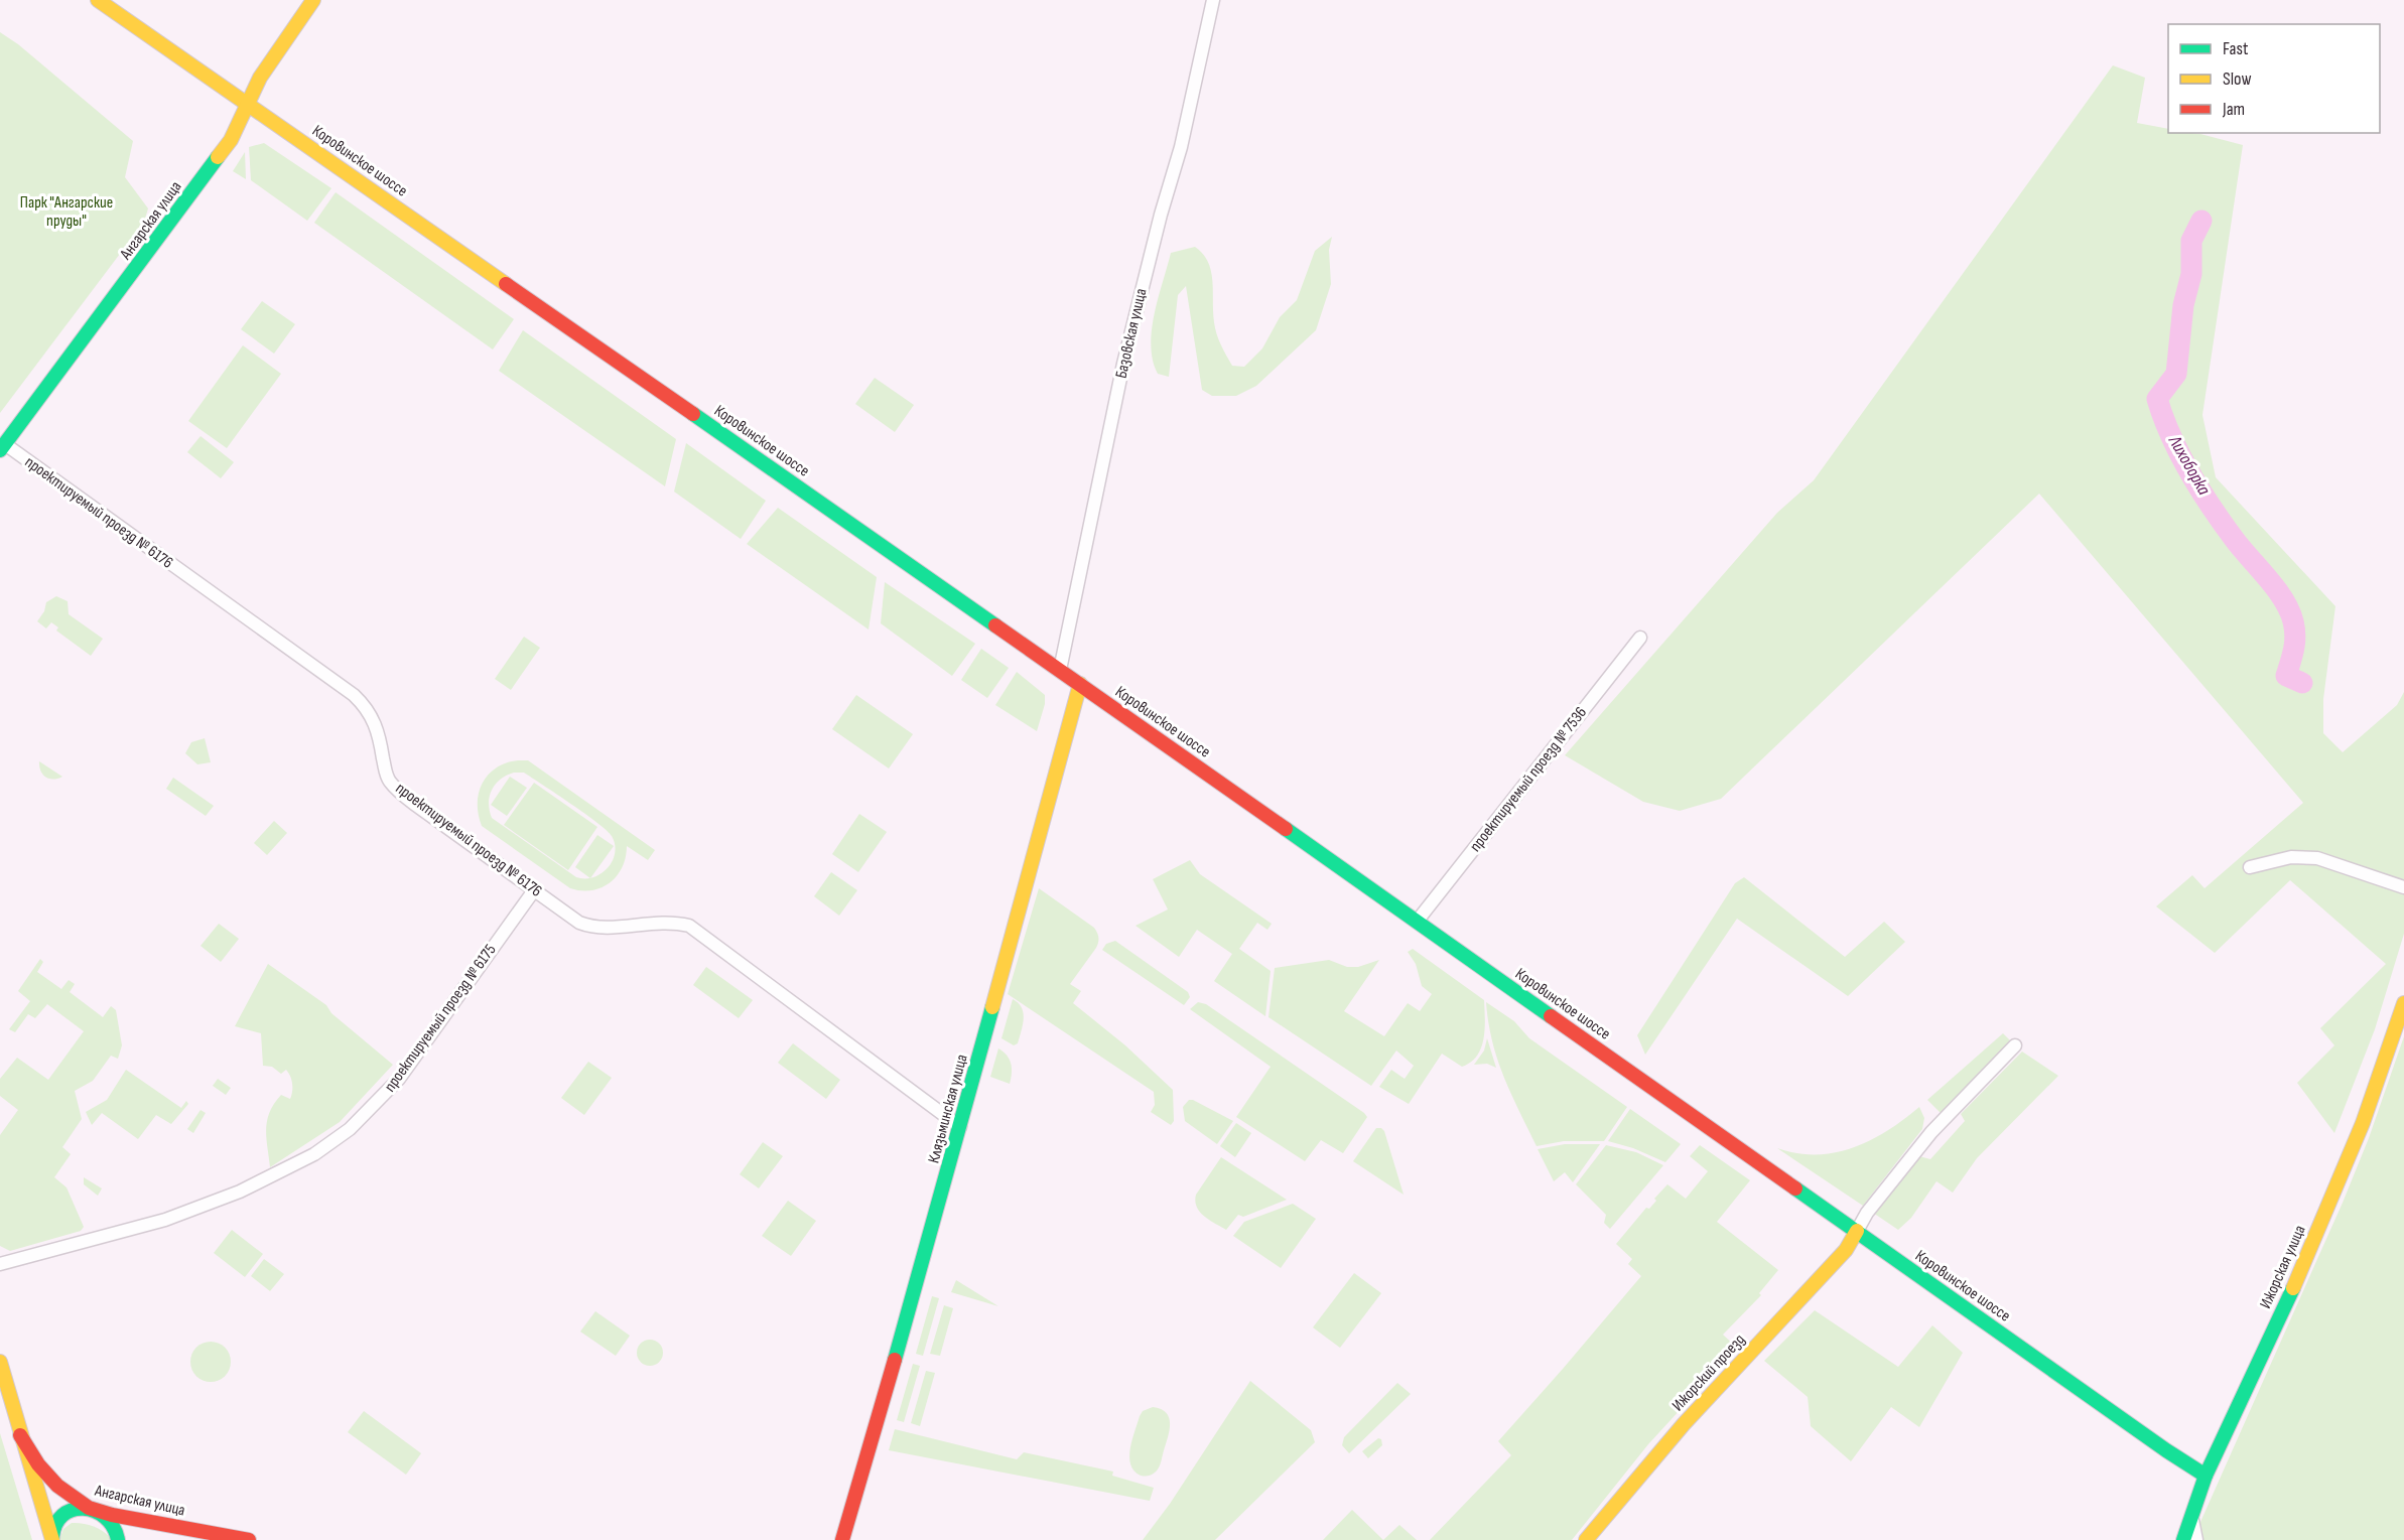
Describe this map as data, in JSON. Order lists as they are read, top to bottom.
{
  "streets": {
    "main road": [
      "Коровинское шоссе",
      "Ангарская улица",
      "Клязьминская улица",
      "Ижорская улица",
      "Ижорский проезд"
    ],
    "street": [
      "Базовская улица",
      "проектируемый проезд № 6176",
      "проектируемый проезд № 7536",
      "проектируемый проезд № 6175"
    ]
  },
  "crossings": [
    ["Коровинское шоссе", "Ангарская улица"],
    ["Коровинское шоссе", "Базовская улица"],
    ["Коровинское шоссе", "проектируемый проезд № 7536"],
    ["Коровинское шоссе", "Клязьминская улица"],
    ["Коровинское шоссе", "Ижорская улица"],
    ["Коровинское шоссе", "Ижорский проезд"],
    ["Ангарская улица", "проектируемый проезд № 6176"],
    ["проектируемый проезд № 6176", "проектируемый проезд № 6175"],
    ["проектируемый проезд № 6176", "Клязьминская улица"]
  ],
  "water": ["Лихоборка"],
  "parks": ["Парк \"Ангарские пруды\""],
  "legend": ["Fast", "Slow", "Jam"]
}
